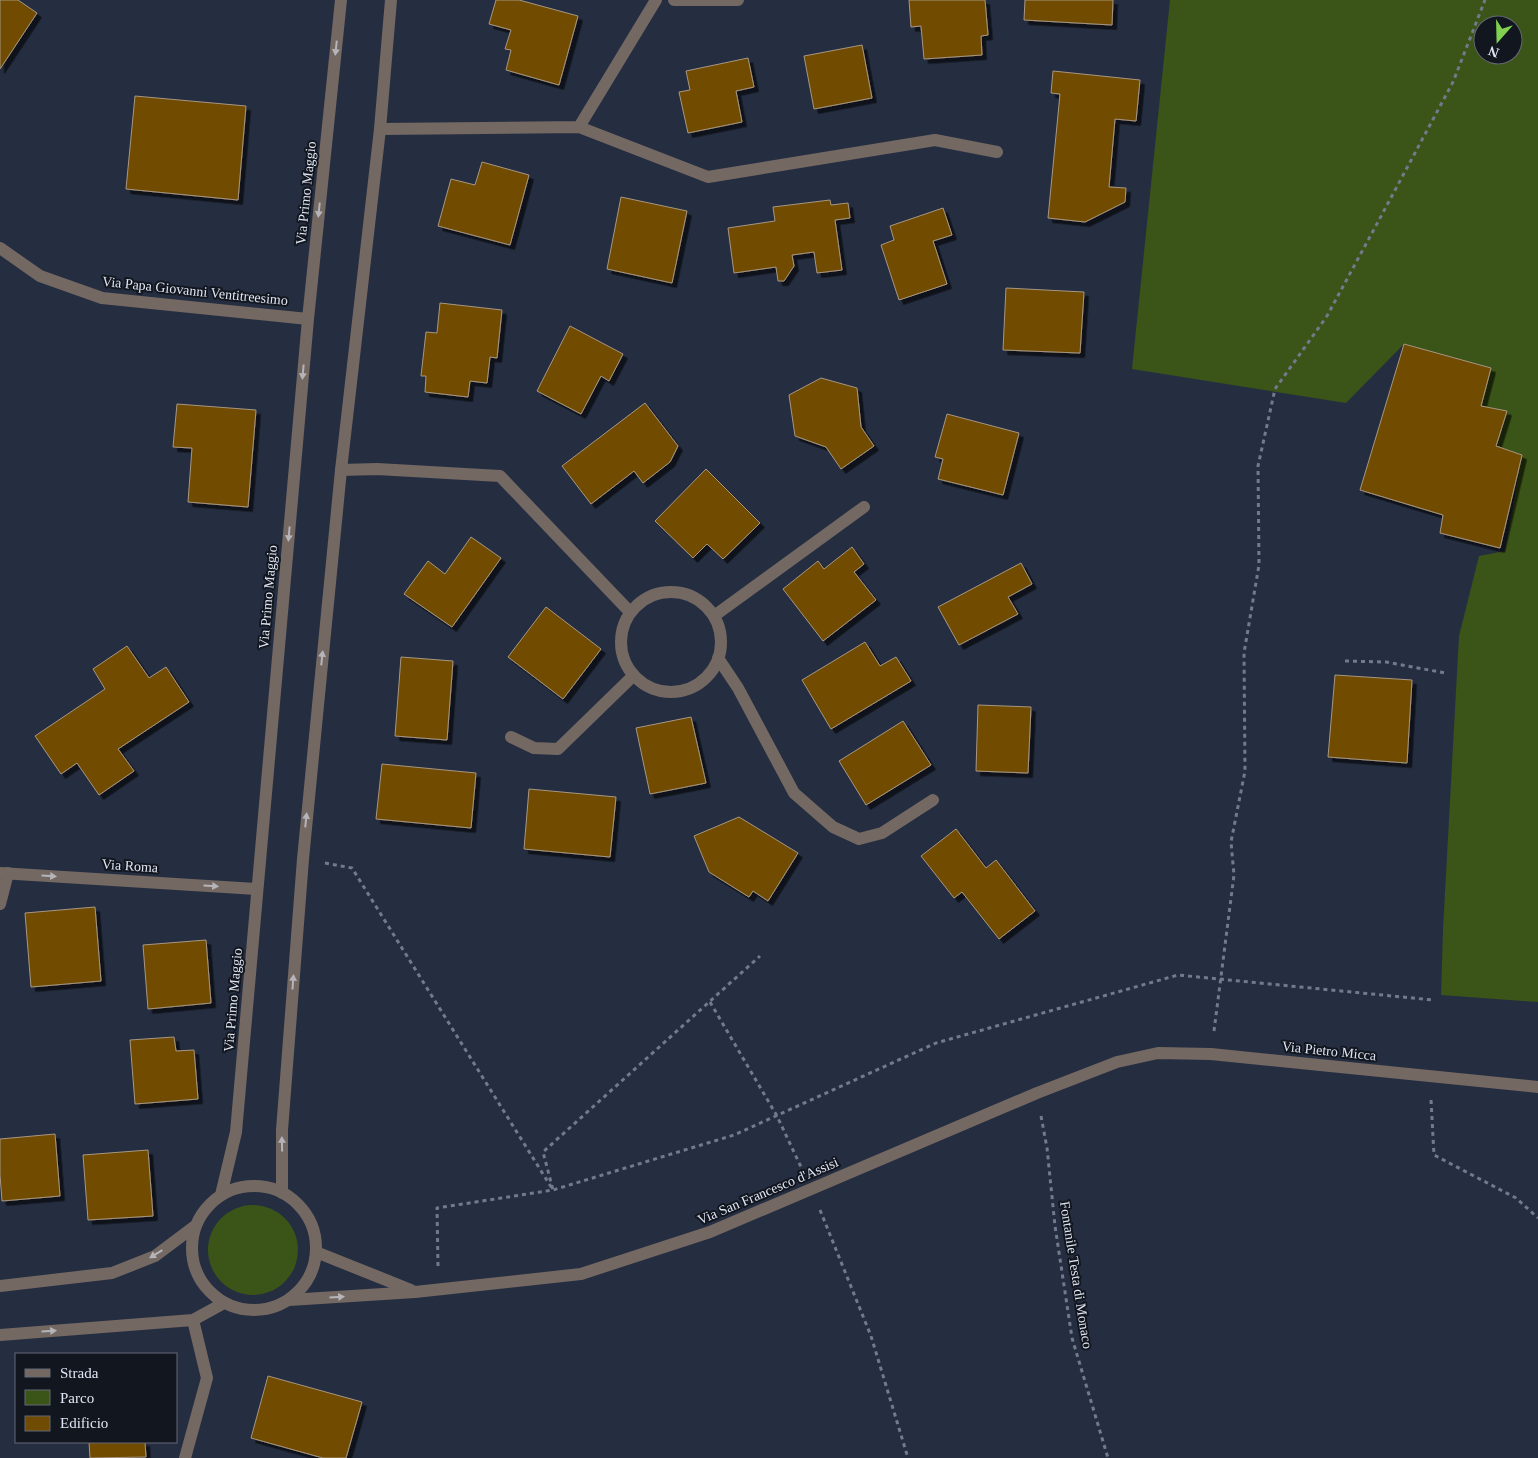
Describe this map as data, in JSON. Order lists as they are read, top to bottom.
{
  "streets": {
    "street": [
      "Via Primo Maggio",
      "Via Papa Giovanni Ventitreesimo",
      "Via Roma",
      "Via Pietro Micca",
      "Via San Francesco d'Assisi"
    ],
    "path": ["Fontanile Testa di Monaco"]
  },
  "crossings": [
    ["Via Primo Maggio", "Via Papa Giovanni Ventitreesimo"],
    ["Via Primo Maggio", "Via Roma"],
    ["Via Primo Maggio", "Via San Francesco d'Assisi"],
    ["Via Pietro Micca", "Via San Francesco d'Assisi"],
    ["Via San Francesco d'Assisi", "Fontanile Testa di Monaco"]
  ],
  "one_way": ["Via Roma"],
  "legend": ["Strada", "Parco", "Edificio"],
  "north": "bottom"
}
